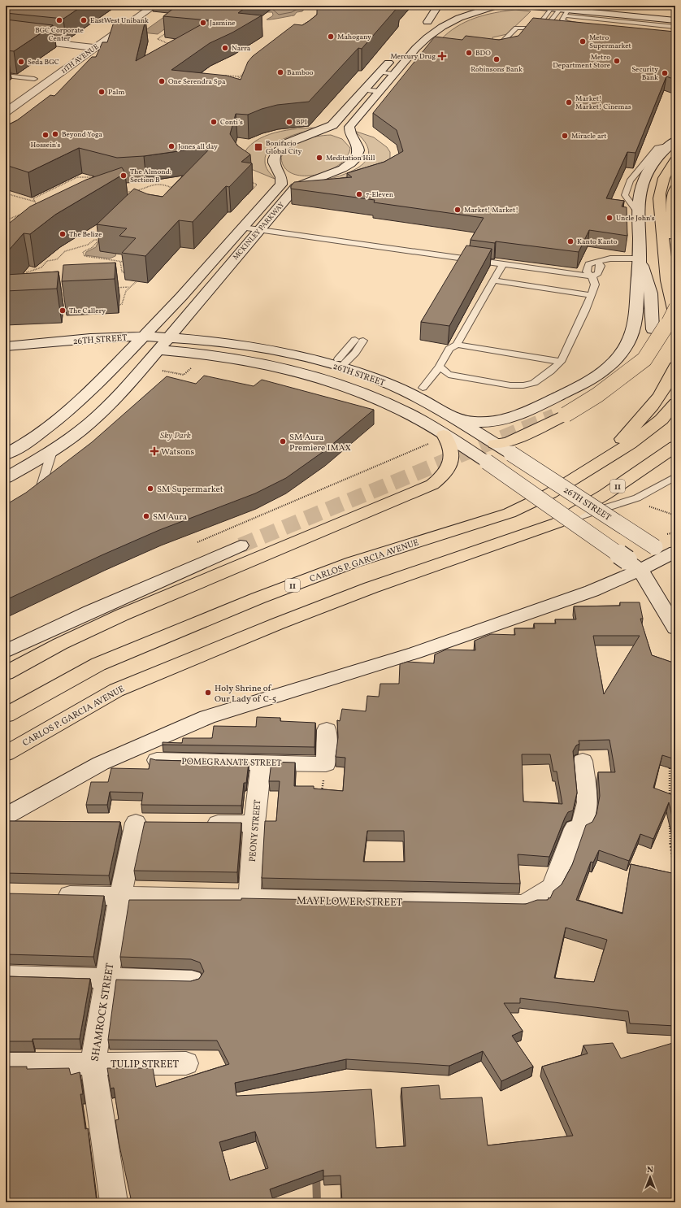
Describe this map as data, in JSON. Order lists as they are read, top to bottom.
{
  "streets": {
    "main road": [
      "11TH AVENUE",
      "MCKINLEY PARKWAY",
      "26TH STREET",
      "11",
      "CARLOS P. GARCIA AVENUE",
      "POMEGRANATE STREET",
      "PEONY STREET",
      "MAYFLOWER STREET",
      "SHAMROCK STREET",
      "TULIP STREET"
    ]
  },
  "crossings": [
    ["MCKINLEY PARKWAY", "26TH STREET"],
    ["POMEGRANATE STREET", "PEONY STREET"],
    ["PEONY STREET", "MAYFLOWER STREET"],
    ["MAYFLOWER STREET", "SHAMROCK STREET"],
    ["SHAMROCK STREET", "TULIP STREET"]
  ],
  "parks": ["Sky Park"],
  "places": {
    "other": [
      "BGC Corporate Center",
      "EastWest Unibank",
      "Jasmine",
      "Mahogany",
      "Metro Supermarket",
      "Narra",
      "BDO",
      "Robinsons Bank",
      "Metro Department Store",
      "Seda BGC",
      "Bamboo",
      "Security Bank",
      "One Serendra Spa",
      "Palm",
      "Market! Market! Cinemas",
      "Conti's",
      "BPI",
      "Beyond Yoga",
      "Hossein's",
      "Miracle art",
      "Jones all day",
      "Meditation Hill",
      "The Almond: Section B",
      "7-Eleven",
      "Market! Market!",
      "Uncle John's",
      "The Belize",
      "Kanto Kanto",
      "The Callery",
      "SM Aura Premiere IMAX",
      "SM Supermarket",
      "SM Aura",
      "Holy Shrine of Our Lady of C-5"
    ],
    "health": ["Mercury Drug", "Watsons"],
    "transit": ["Bonifacio Global City"]
  },
  "north": "top"
}
